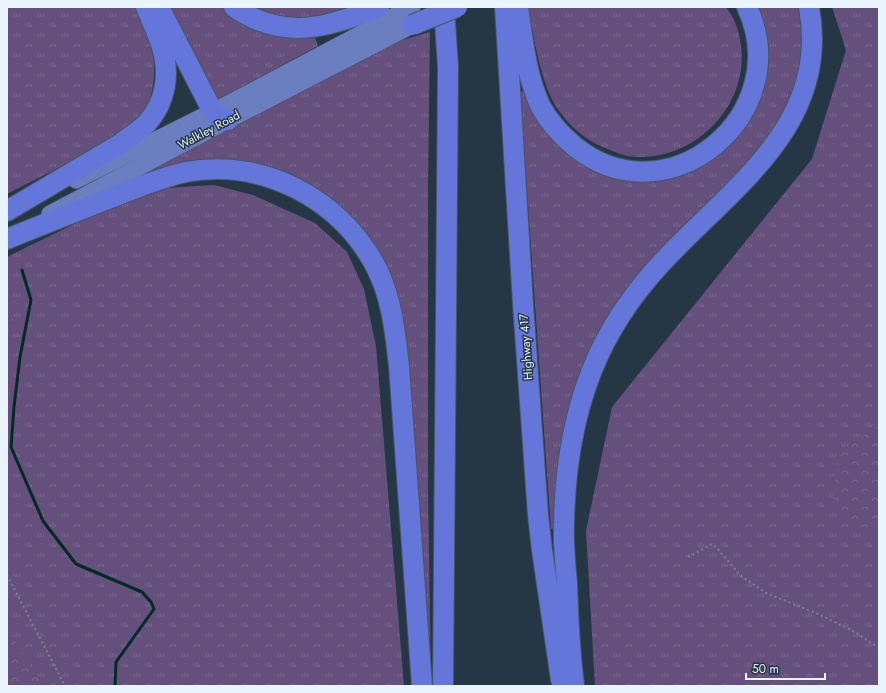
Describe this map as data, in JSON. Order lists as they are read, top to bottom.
{
  "streets": {
    "highway": ["Highway 417"],
    "main road": ["Walkley Road"]
  },
  "scale_bar": "50 m"
}
